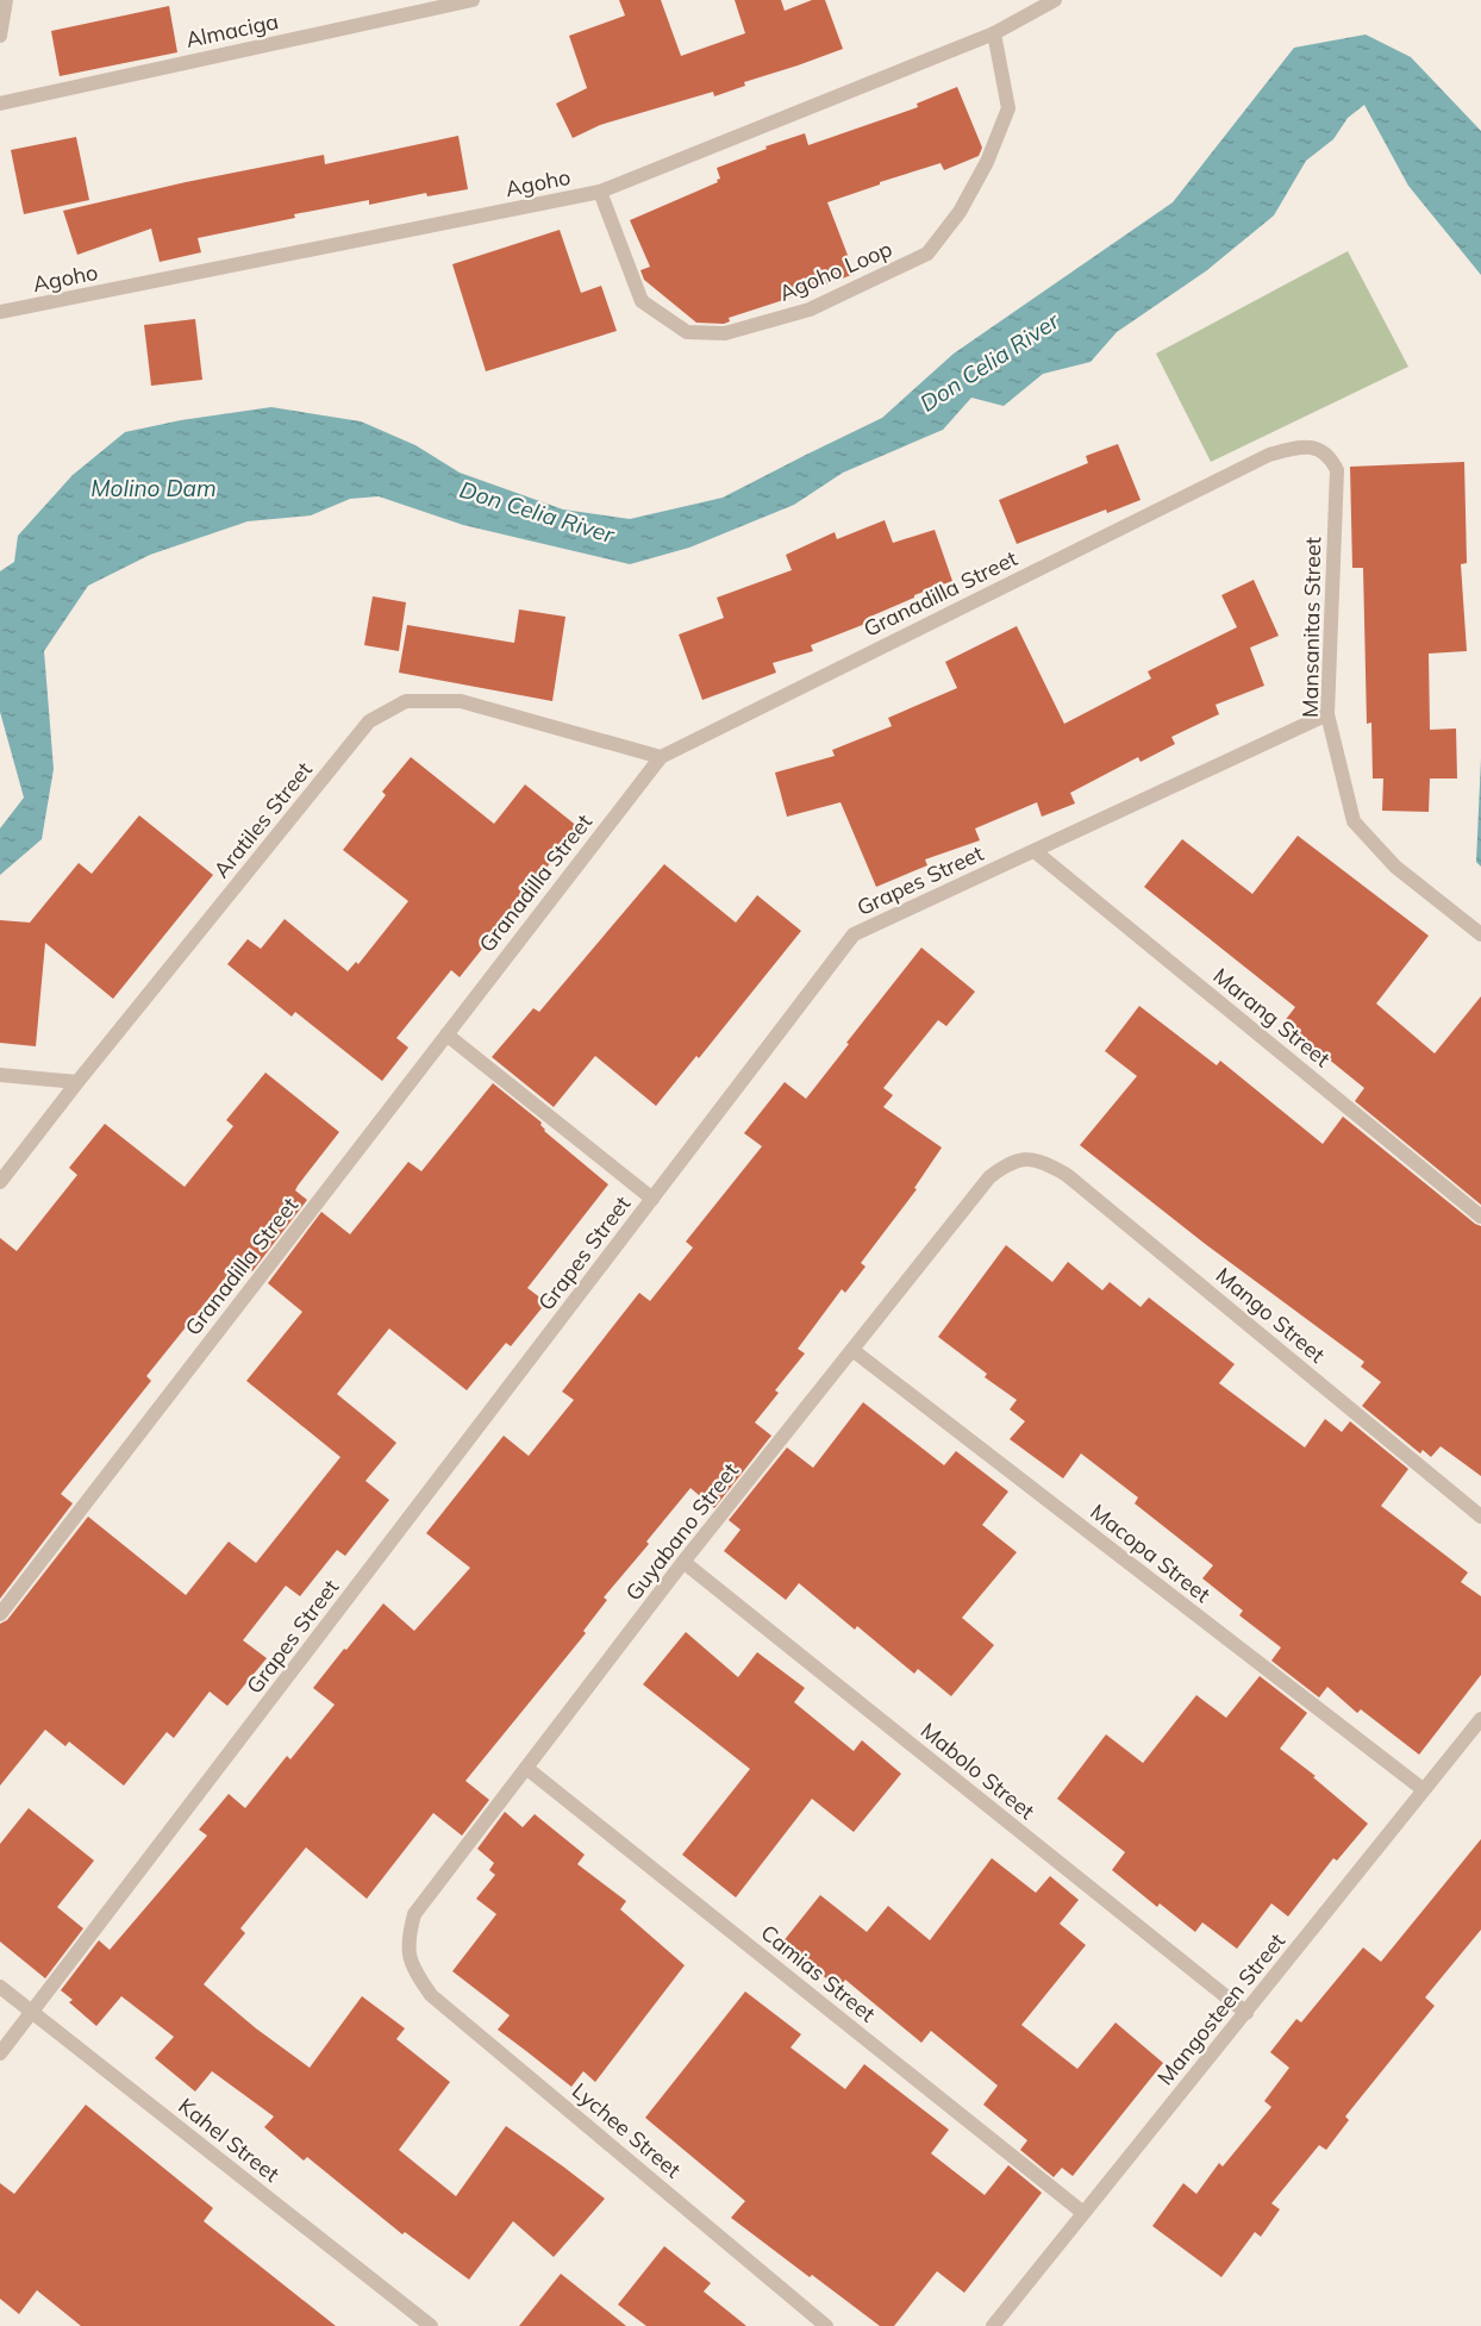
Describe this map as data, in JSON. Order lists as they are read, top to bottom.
{
  "streets": {
    "street": [
      "Almaciga",
      "Agoho",
      "Agoho Loop",
      "Granadilla Street",
      "Mansanitas Street",
      "Aratiles Street",
      "Grapes Street",
      "Marang Street",
      "Mango Street",
      "Guyabano Street",
      "Macopa Street",
      "Mabolo Street",
      "Camias Street",
      "Mangosteen Street",
      "Lychee Street",
      "Kahel Street"
    ]
  },
  "crossings": [
    ["Agoho", "Agoho Loop"],
    ["Granadilla Street", "Mansanitas Street"],
    ["Granadilla Street", "Aratiles Street"],
    ["Mansanitas Street", "Grapes Street"],
    ["Grapes Street", "Marang Street"],
    ["Grapes Street", "Kahel Street"],
    ["Mango Street", "Guyabano Street"],
    ["Guyabano Street", "Macopa Street"],
    ["Guyabano Street", "Mabolo Street"],
    ["Guyabano Street", "Camias Street"],
    ["Guyabano Street", "Lychee Street"],
    ["Macopa Street", "Mangosteen Street"],
    ["Mabolo Street", "Mangosteen Street"],
    ["Camias Street", "Mangosteen Street"]
  ],
  "water": ["Don Celia River", "Molino Dam"]
}
